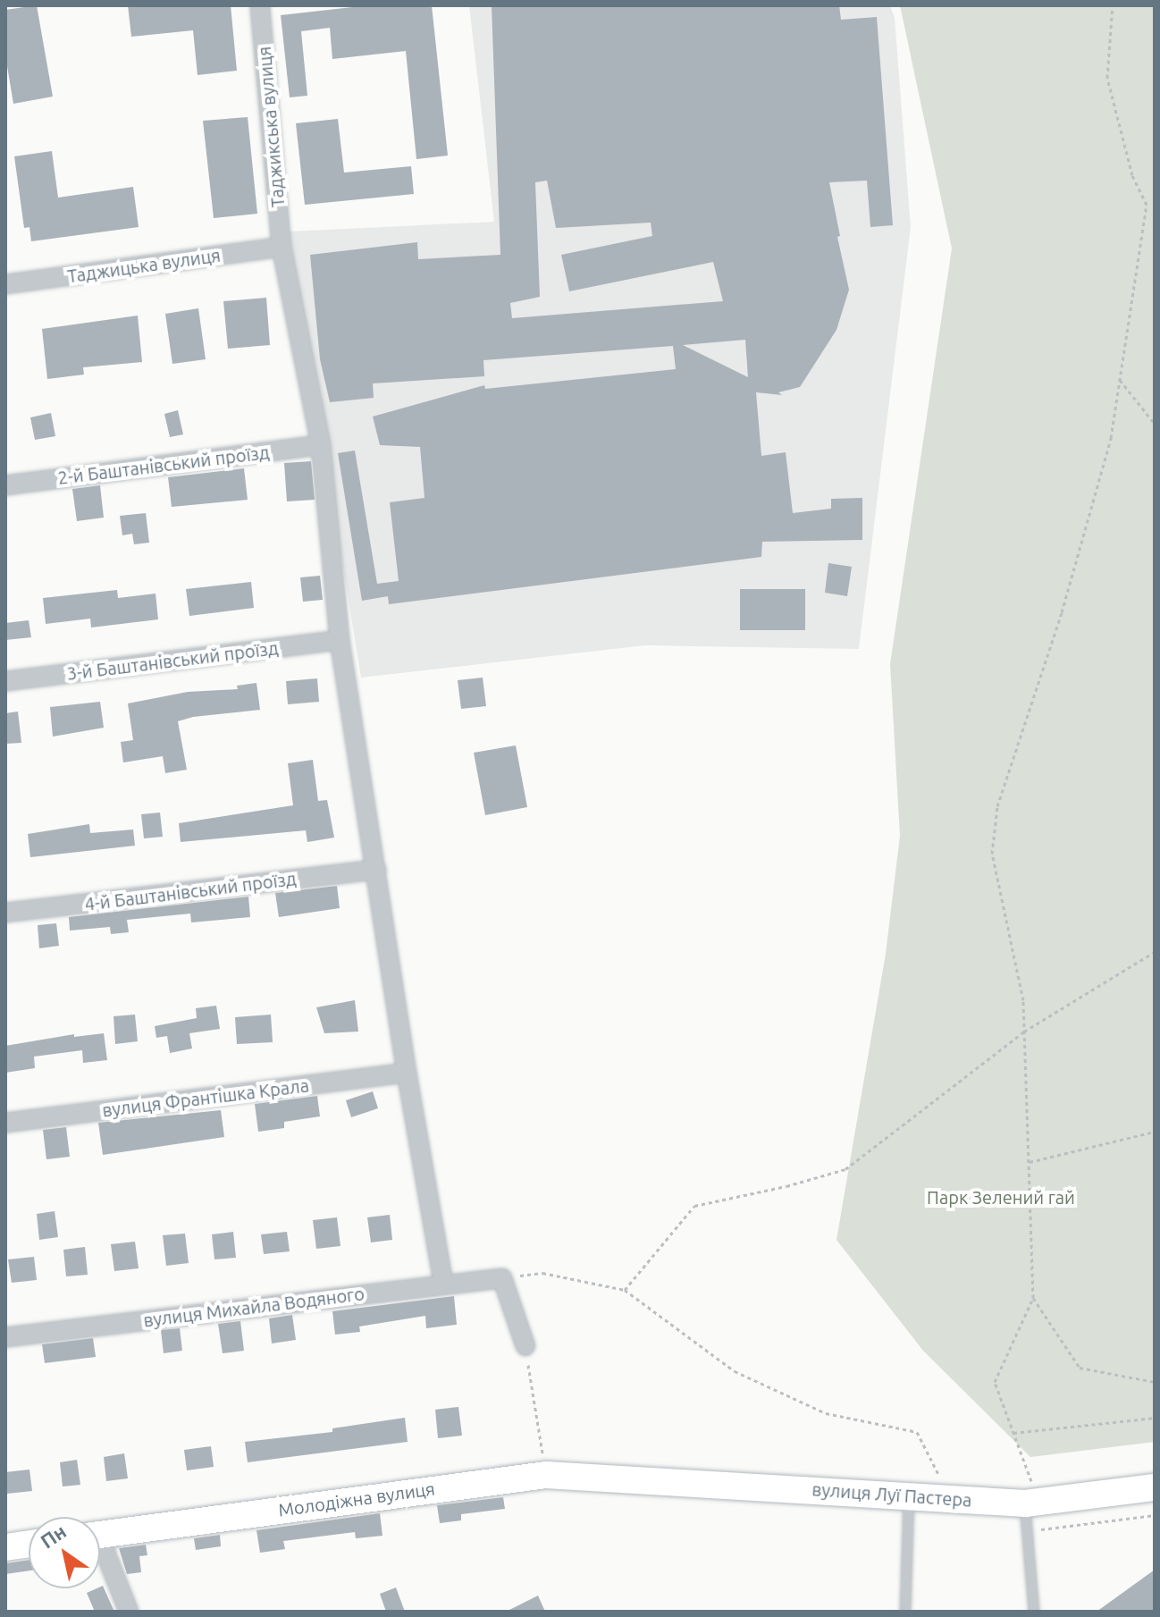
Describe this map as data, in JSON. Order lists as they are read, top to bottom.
{
  "streets": {
    "street": [
      "Таджикська вулиця",
      "Таджицька вулиця",
      "2-й Баштанівський проїзд",
      "3-й Баштанівський проїзд",
      "4-й Баштанівський проїзд",
      "вулиця Франтішка Крала",
      "вулиця Михайла Водяного",
      "вулиця Луї Пастера",
      "Молодіжна вулиця"
    ]
  },
  "crossings": [
    ["Таджикська вулиця", "Таджицька вулиця"],
    ["Таджикська вулиця", "2-й Баштанівський проїзд"],
    ["Таджикська вулиця", "3-й Баштанівський проїзд"],
    ["Таджикська вулиця", "4-й Баштанівський проїзд"],
    ["Таджикська вулиця", "вулиця Франтішка Крала"],
    ["Таджикська вулиця", "вулиця Михайла Водяного"],
    ["вулиця Луї Пастера", "Молодіжна вулиця"]
  ],
  "parks": ["Парк Зелений гай"],
  "north": "top left"
}
